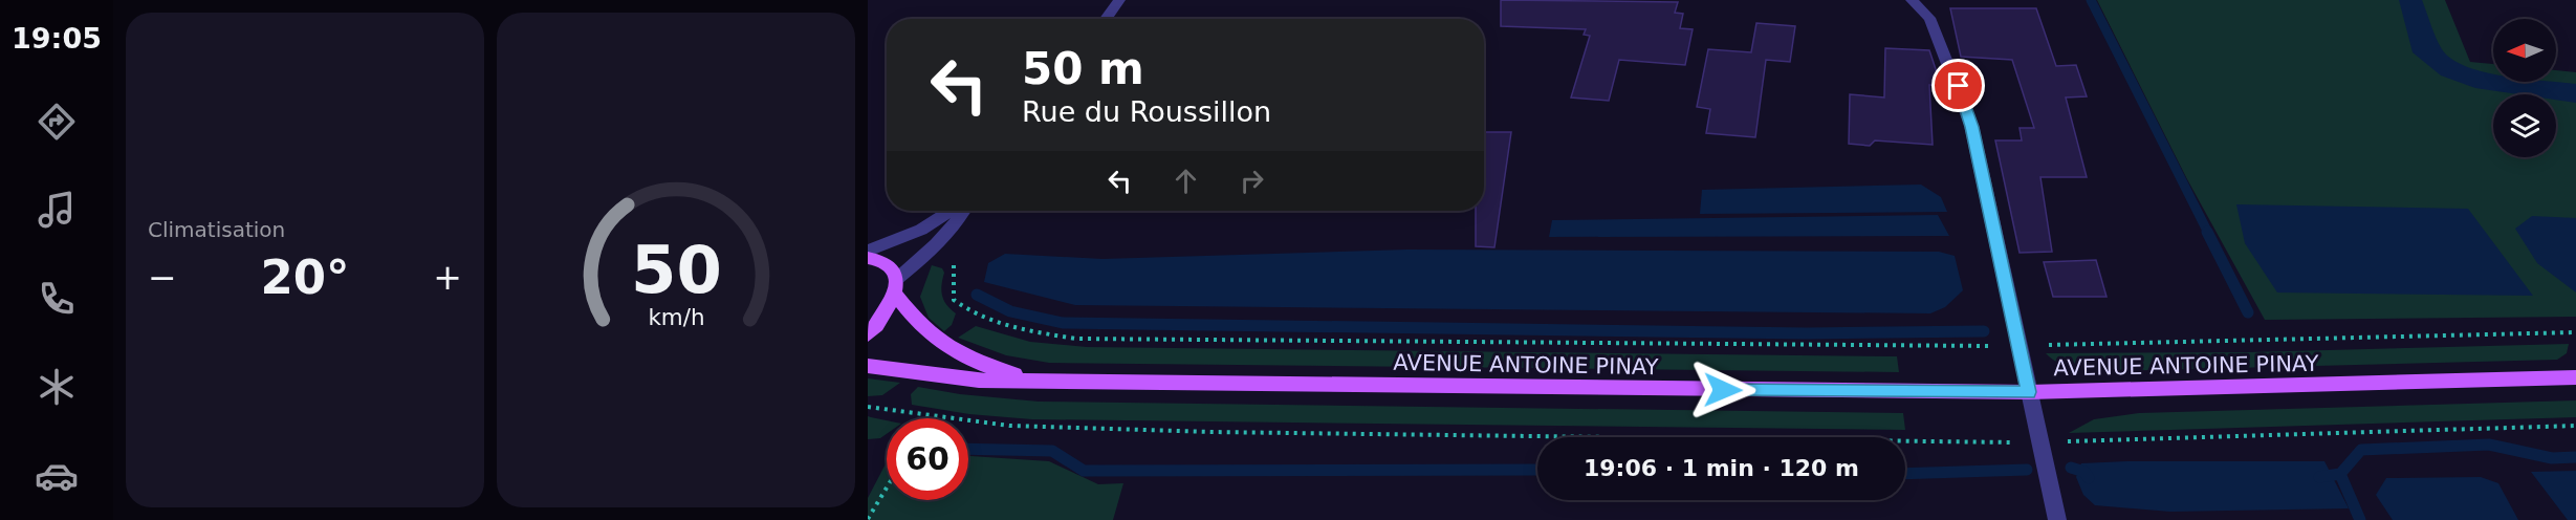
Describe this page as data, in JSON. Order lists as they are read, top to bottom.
{
  "streets": {
    "main road": ["AVENUE ANTOINE PINAY"]
  },
  "north": "left",
  "page": {
    "tabs": "19:05",
    "tile": "Climatisation",
    "turn": ["50 m", "Rue du Roussillon"],
    "heat": ["−", "20°", "+"],
    "limit": "60",
    "trip": "19:06 · 1 min · 120 m",
    "gauge": ["50", "km/h"]
  }
}
